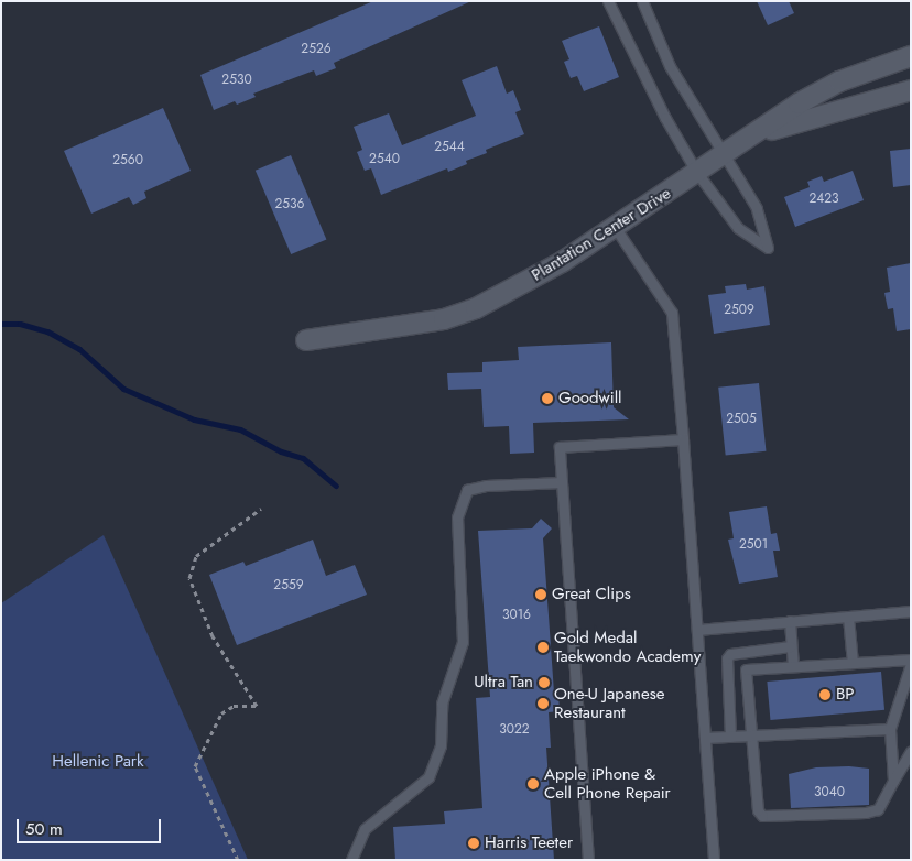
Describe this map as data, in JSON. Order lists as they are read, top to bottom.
{
  "streets": {
    "street": ["Plantation Center Drive"]
  },
  "parks": ["Hellenic Park"],
  "places": [
    "Goodwill",
    "Great Clips",
    "Gold Medal Taekwondo Academy",
    "Ultra Tan",
    "BP",
    "One‐U Japanese Restaurant",
    "Apple iPhone & Cell Phone Repair",
    "Harris Teeter"
  ],
  "house_numbers": [
    "2526",
    "2530",
    "2544",
    "2540",
    "2560",
    "2423",
    "2536",
    "2509",
    "2505",
    "2501",
    "2559",
    "3016",
    "3022",
    "3040"
  ],
  "scale_bar": "50 m"
}
